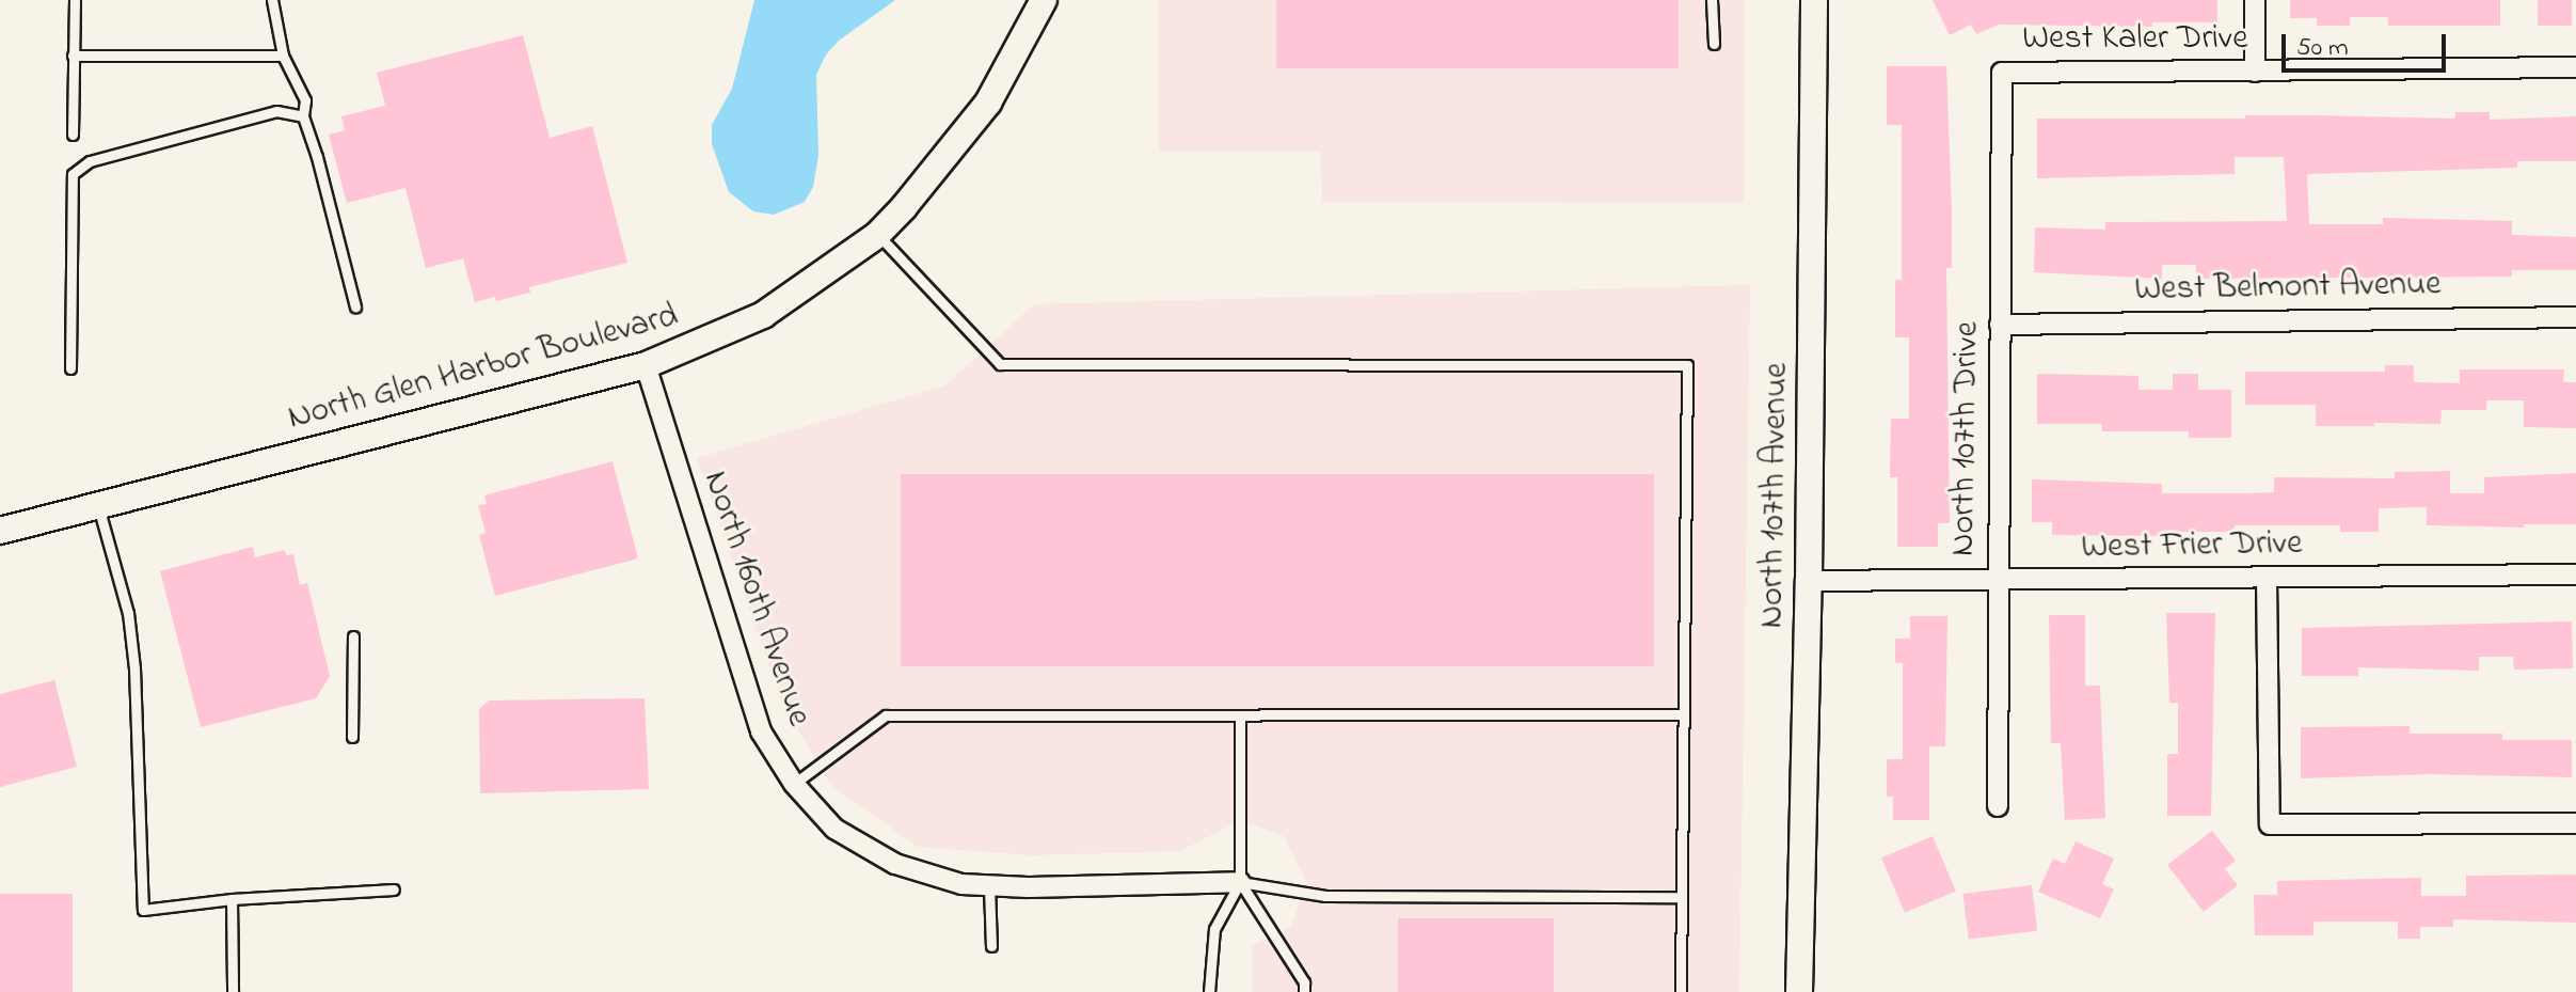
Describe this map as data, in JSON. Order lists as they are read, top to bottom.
{
  "streets": {
    "main road": ["North Glen Harbor Boulevard", "North 107th Avenue"],
    "street": [
      "West Kaler Drive",
      "West Belmont Avenue",
      "North 107th Drive",
      "West Frier Drive",
      "North 160th Avenue"
    ]
  },
  "crossings": [
    ["West Kaler Drive", "North 107th Drive"],
    ["West Belmont Avenue", "North 107th Drive"],
    ["North Glen Harbor Boulevard", "North 160th Avenue"],
    ["North 107th Drive", "West Frier Drive"],
    ["North 107th Avenue", "West Frier Drive"]
  ],
  "scale_bar": "50 m"
}
